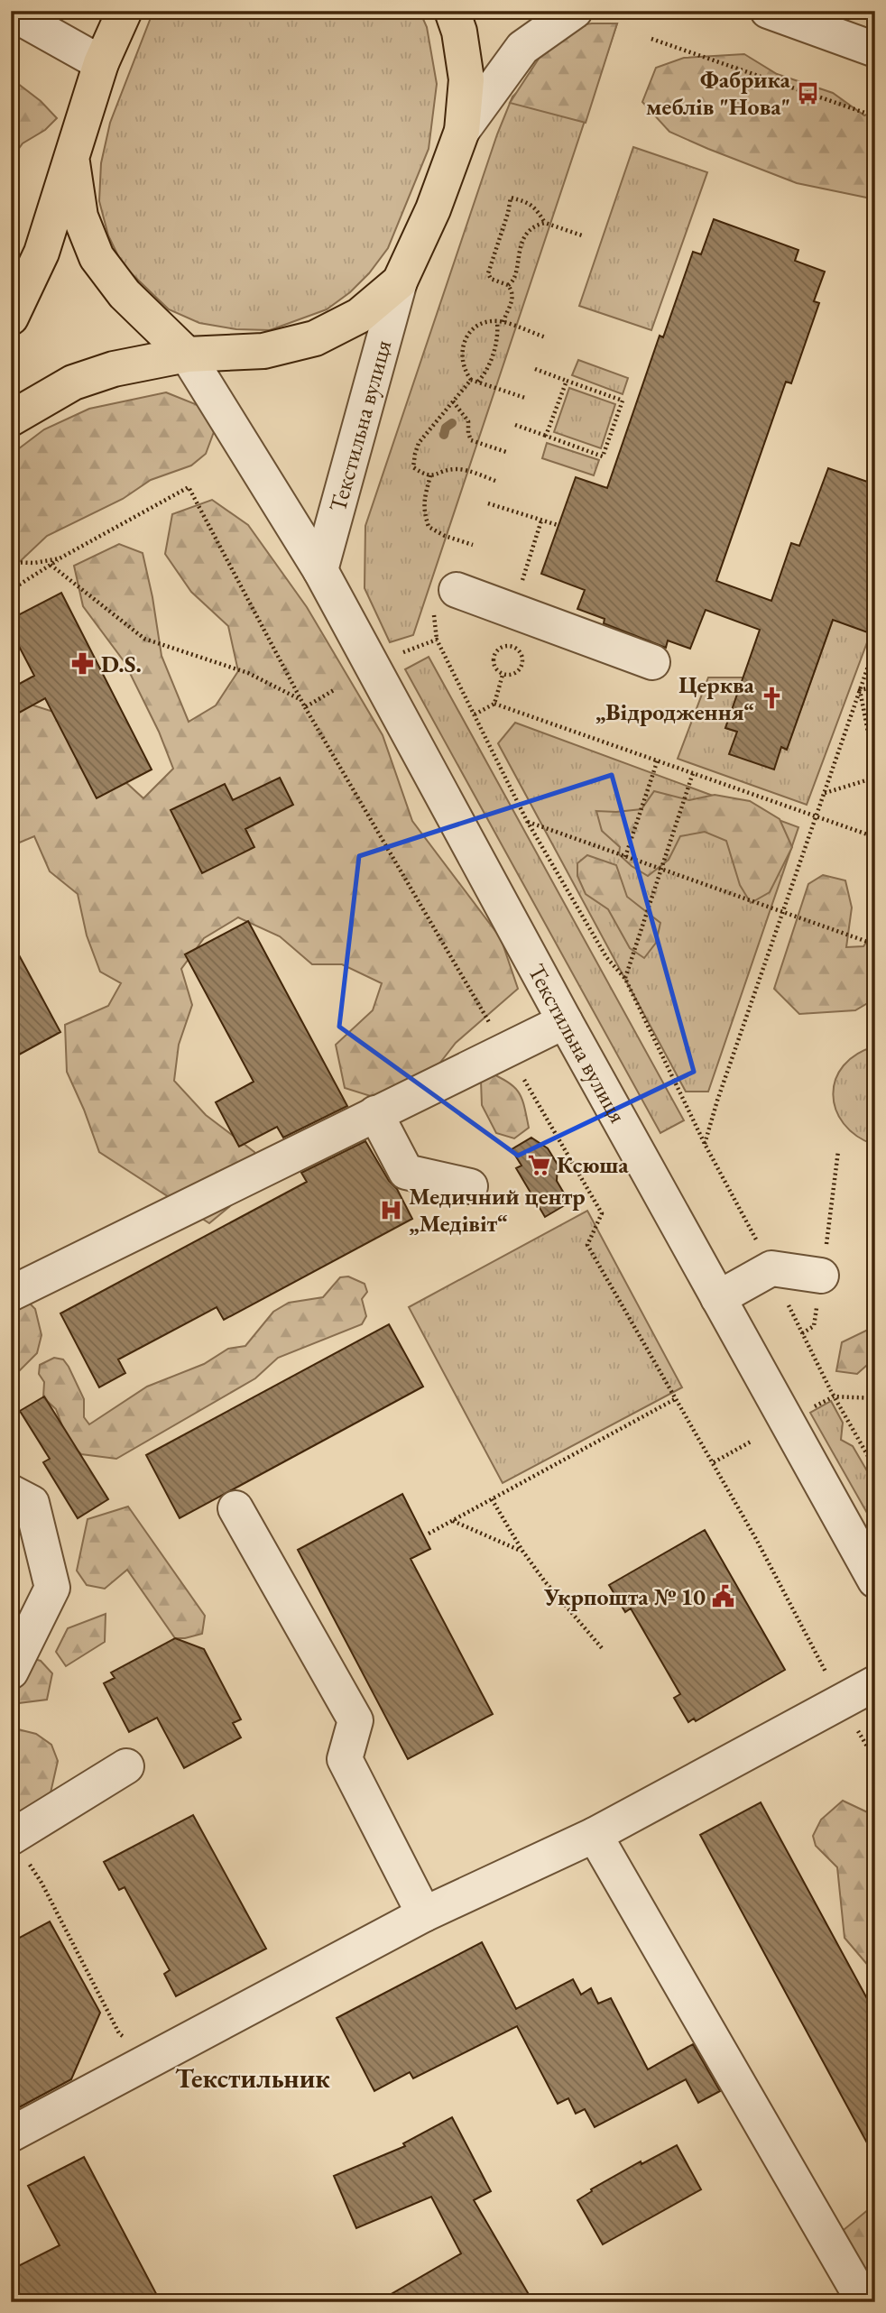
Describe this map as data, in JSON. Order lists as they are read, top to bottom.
{
  "streets": {
    "street": ["Текстильна вулиця"]
  },
  "districts": ["Текстильник"],
  "places": {
    "bus stop": ["Фабрика меблів \"Нова\""],
    "pharmacy": ["D.S."],
    "church": ["Церква „Відродження“"],
    "supermarket": ["Ксюша"],
    "hospital": ["Медичний центр „Медівіт“"],
    "public building": ["Укрпошта № 10"]
  }
}
